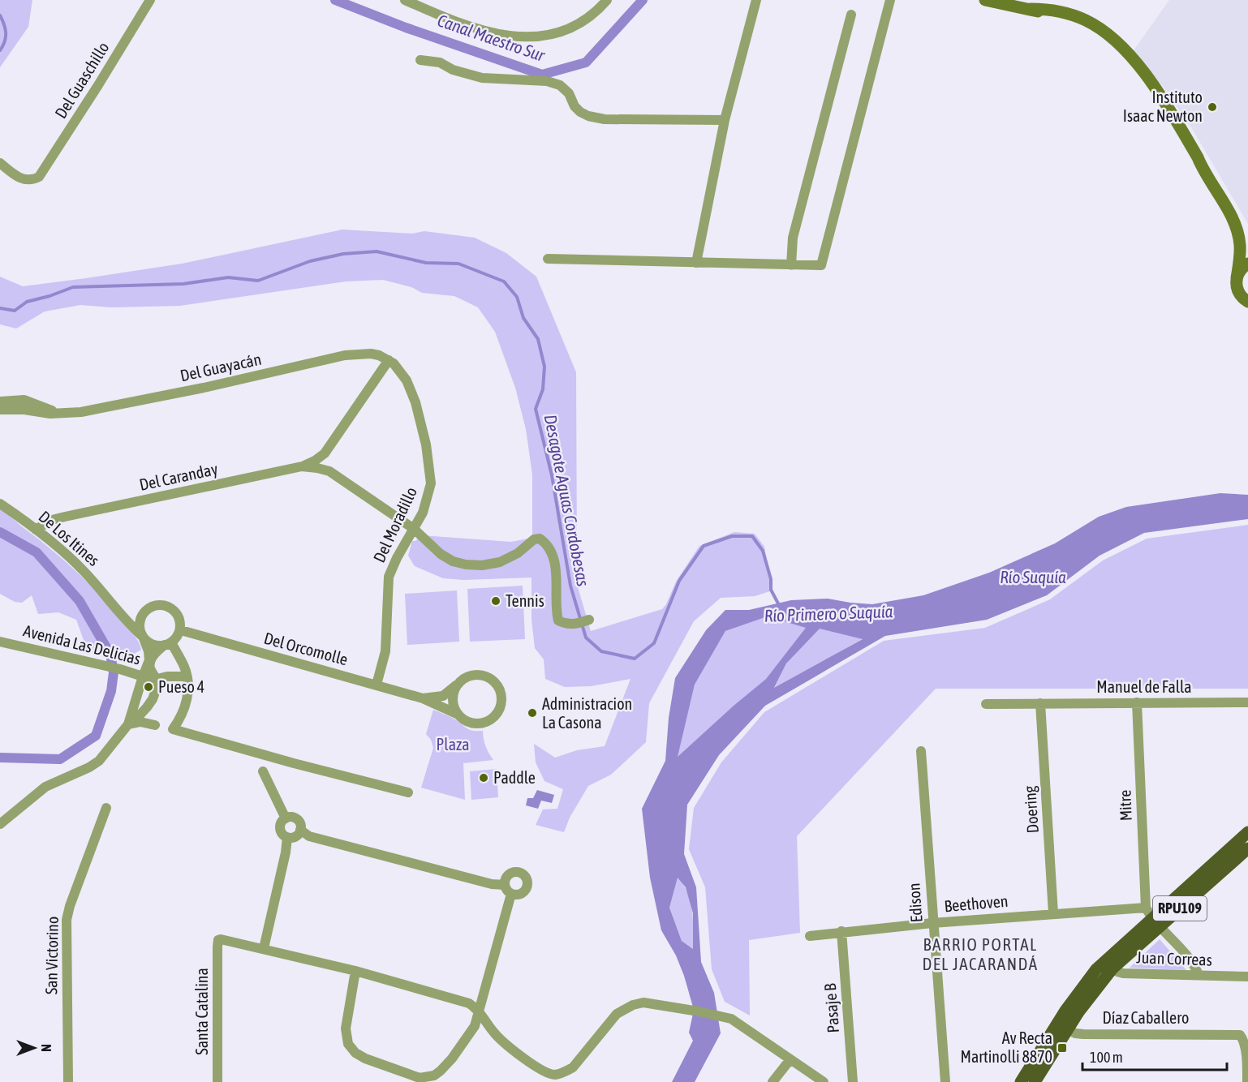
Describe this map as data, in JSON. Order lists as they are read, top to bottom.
{
  "streets": {
    "main road": ["RPU109"],
    "street": [
      "Del Guaschillo",
      "Del Guayacán",
      "Del Caranday",
      "Del Moradillo",
      "De Los Itines",
      "Avenida Las Delicias",
      "Del Orcomolle",
      "Manuel de Falla",
      "Mitre",
      "Doering",
      "Edison",
      "Beethoven",
      "San Victorino",
      "Juan Correas",
      "Pasaje B",
      "Santa Catalina",
      "Díaz Caballero"
    ]
  },
  "crossings": [
    ["Del Guayacán", "Del Moradillo"],
    ["Del Caranday", "Del Moradillo"],
    ["Del Caranday", "De Los Itines"],
    ["Del Moradillo", "Del Orcomolle"],
    ["De Los Itines", "Del Orcomolle"],
    ["Manuel de Falla", "Mitre"],
    ["Manuel de Falla", "Doering"],
    ["Mitre", "Beethoven"],
    ["Doering", "Beethoven"],
    ["Edison", "Beethoven"],
    ["Beethoven", "Pasaje B"],
    ["RPU109", "Juan Correas"],
    ["RPU109", "Díaz Caballero"]
  ],
  "districts": ["BARRIO PORTAL DEL JACARANDÁ"],
  "water": [
    "Canal Maestro Sur",
    "Desagote Aguas Cordobesas",
    "Río Suquía",
    "Río Primero o Suquía"
  ],
  "parks": ["Plaza"],
  "places": {
    "other": [
      "Instituto Isaac Newton",
      "Tennis",
      "Pueso 4",
      "Administracion La Casona",
      "Paddle"
    ],
    "transit": ["Av Recta Martinolli 8870"]
  },
  "scale_bar": "100 m",
  "north": "right"
}
